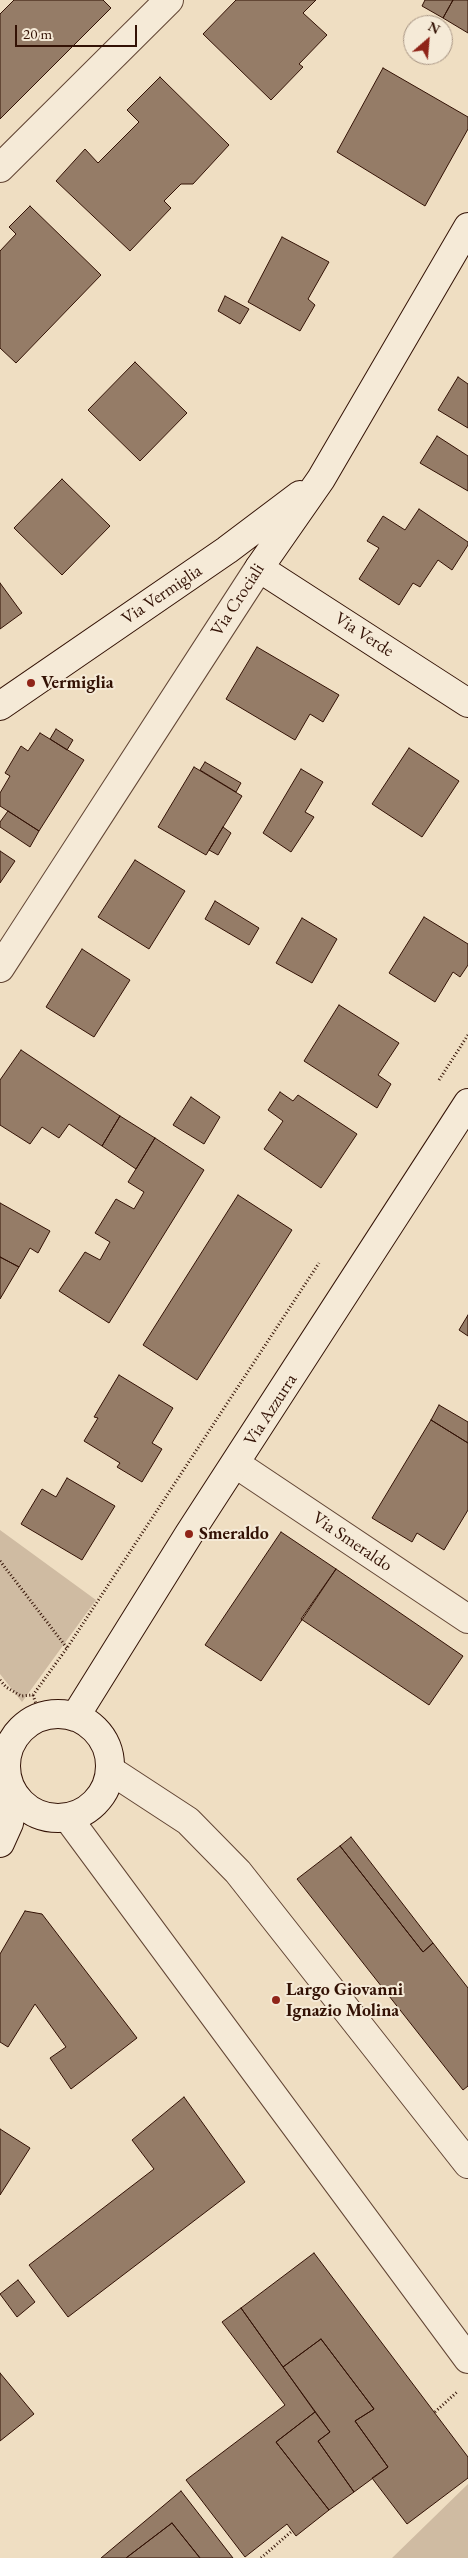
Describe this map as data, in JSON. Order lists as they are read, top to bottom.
{
  "streets": {
    "street": [
      "Via Vermiglia",
      "Via Crociali",
      "Via Verde",
      "Via Azzurra",
      "Via Smeraldo"
    ]
  },
  "crossings": [
    ["Via Vermiglia", "Via Crociali"],
    ["Via Crociali", "Via Verde"],
    ["Via Azzurra", "Via Smeraldo"]
  ],
  "places": ["Vermiglia", "Smeraldo", "Largo Giovanni Ignazio Molina"],
  "scale_bar": "20 m",
  "north": "top right"
}
